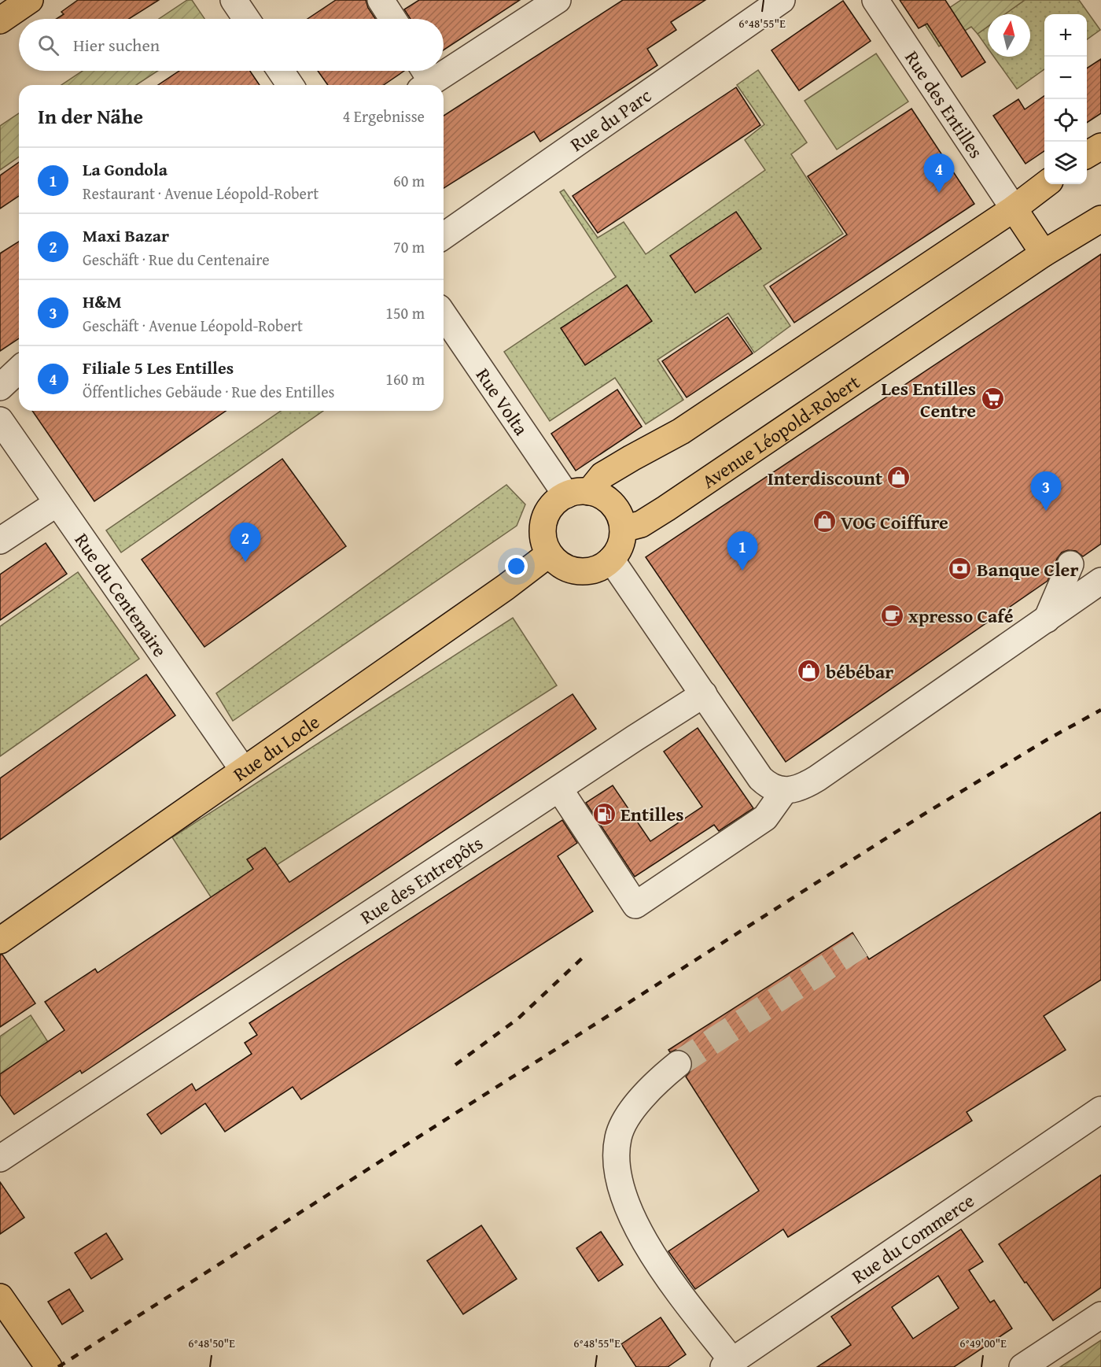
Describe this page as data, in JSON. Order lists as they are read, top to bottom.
{
  "streets": {
    "main road": ["Avenue Léopold-Robert", "Rue du Locle"],
    "street": [
      "Rue des Entilles",
      "Rue du Parc",
      "Rue Volta",
      "Rue du Centenaire",
      "Rue des Entrepôts",
      "Rue du Commerce"
    ]
  },
  "crossings": [
    ["Rue Volta", "Avenue Léopold-Robert"],
    ["Rue Volta", "Rue du Locle"],
    ["Avenue Léopold-Robert", "Rue du Locle"],
    ["Rue du Centenaire", "Rue du Locle"]
  ],
  "places": {
    "supermarket": ["Les Entilles Centre"],
    "shop": ["Interdiscount", "VOG Coiffure", "bébébar"],
    "bank": ["Banque Cler"],
    "cafe": ["xpresso Café"],
    "fuel station": ["Entilles"]
  },
  "north": "top",
  "page": {
    "map_buttons": ["+", "−"],
    "search": "Hier suchen",
    "heading": ["In der Nähe", "4 Ergebnisse"],
    "list": [
      {
        "mark": "1",
        "name": "La Gondola",
        "note": "Restaurant · Avenue Léopold-Robert",
        "value": "60 m"
      },
      {
        "mark": "2",
        "name": "Maxi Bazar",
        "note": "Geschäft · Rue du Centenaire",
        "value": "70 m"
      },
      {
        "mark": "3",
        "name": "H&M",
        "note": "Geschäft · Avenue Léopold-Robert",
        "value": "150 m"
      },
      {
        "mark": "4",
        "name": "Filiale 5 Les Entilles",
        "note": "Öffentliches Gebäude · Rue des Entilles",
        "value": "160 m"
      }
    ],
    "pins": [
      "4",
      "3",
      "2",
      "1"
    ]
  },
  "coordinates": ["6°48'55\"E", "6°48'50\"E", "6°49'00\"E"]
}
